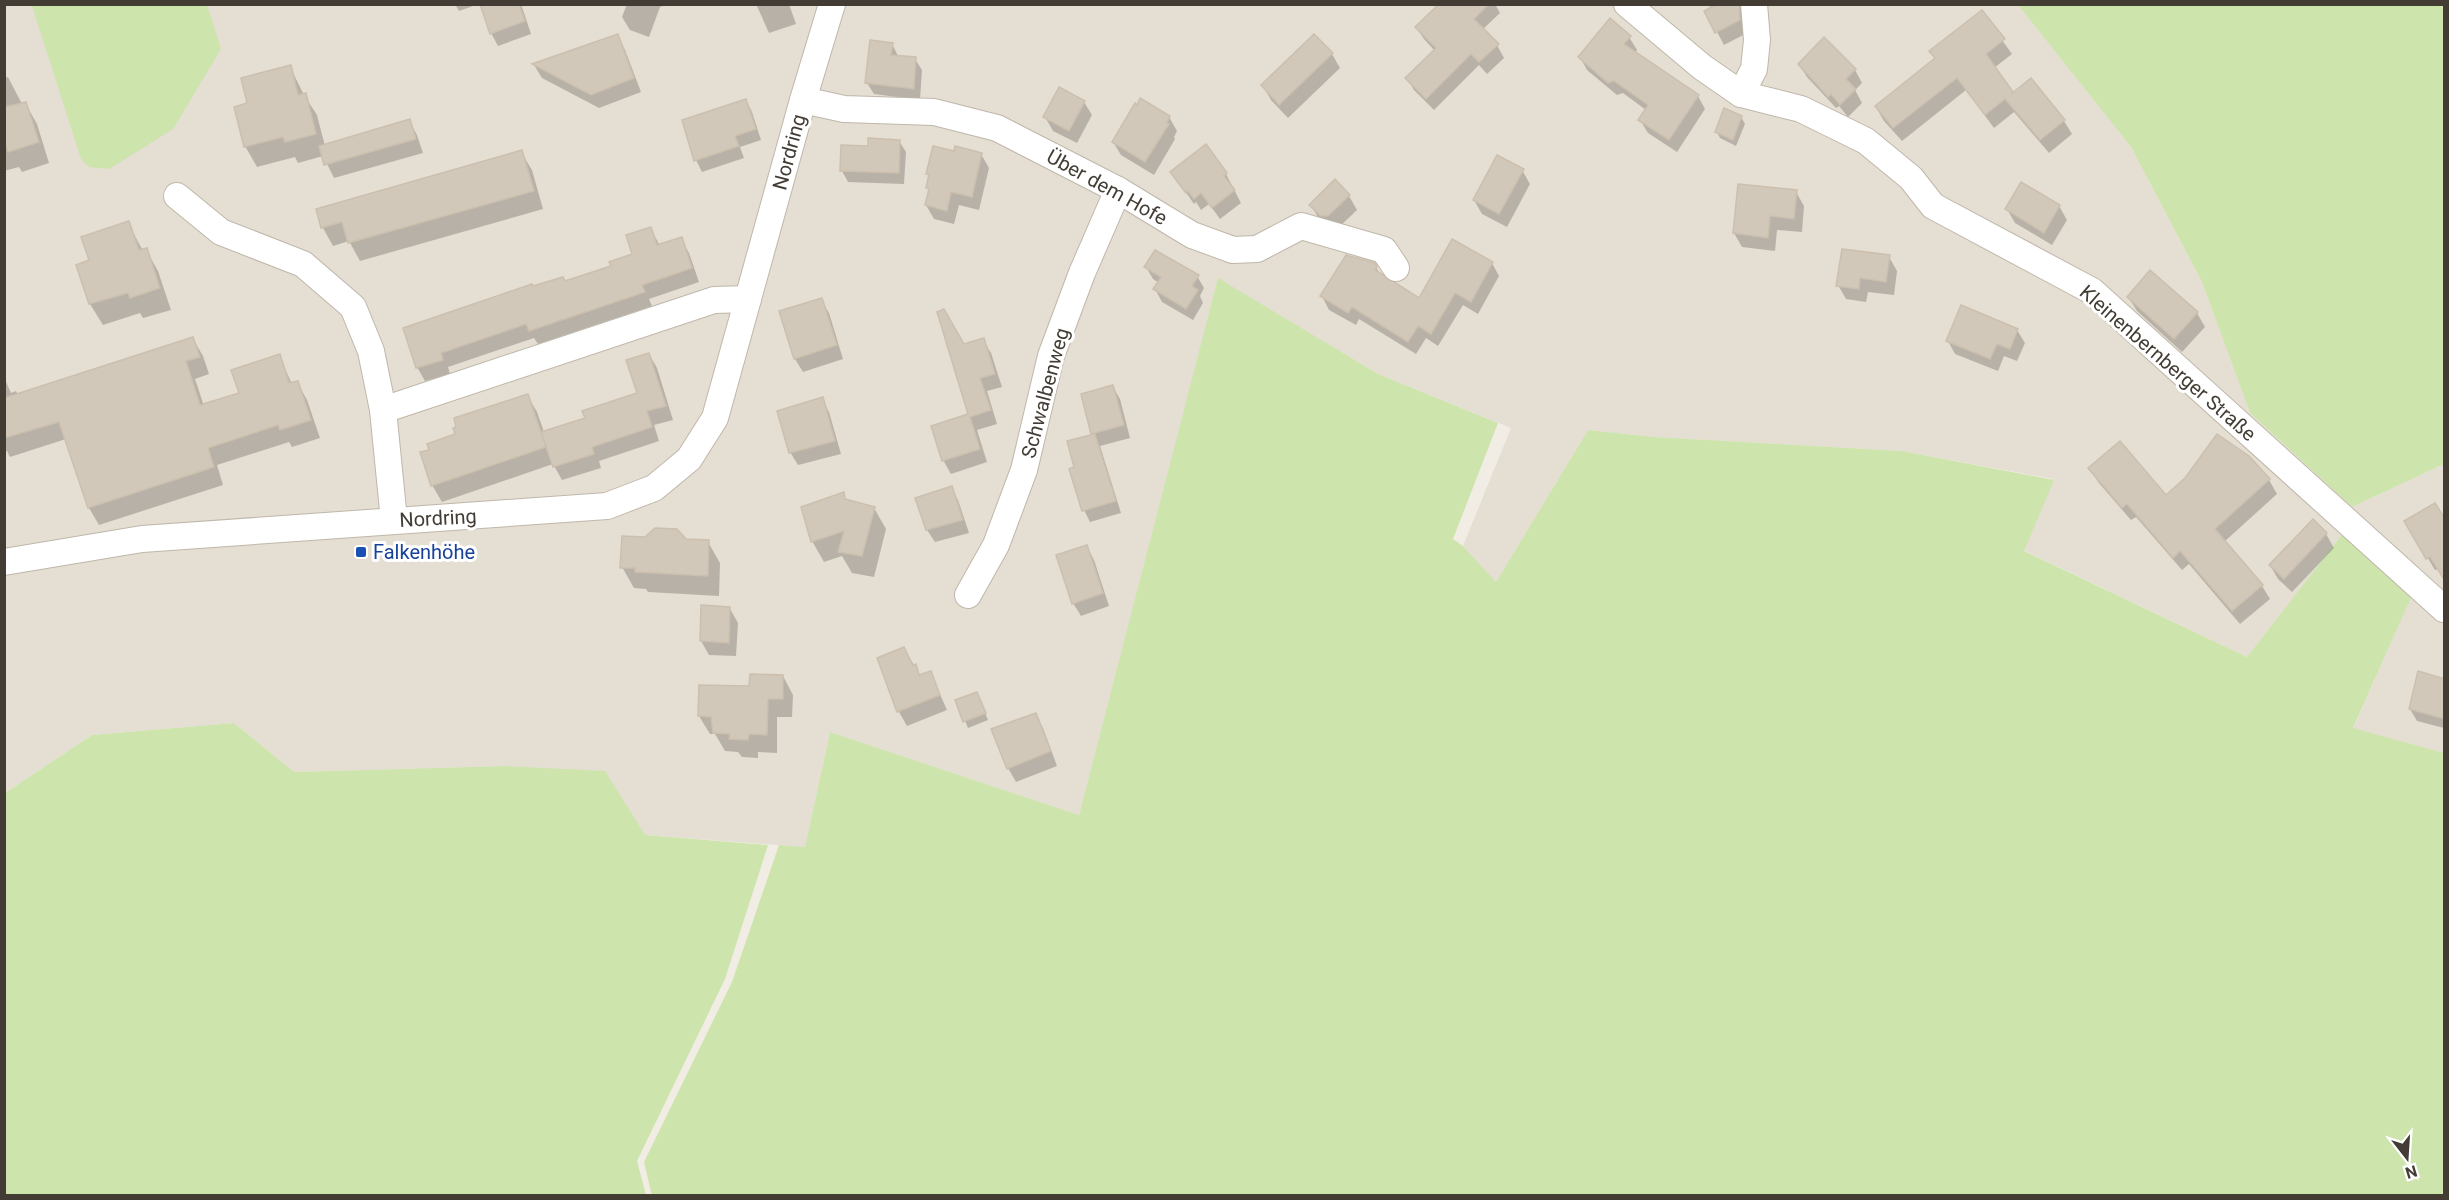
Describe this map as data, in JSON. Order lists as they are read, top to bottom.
{
  "streets": {
    "street": [
      "Nordring",
      "Über dem Hofe",
      "Kleinenbernberger Straße",
      "Schwalbenweg"
    ]
  },
  "crossings": [
    ["Nordring", "Über dem Hofe"],
    ["Über dem Hofe", "Schwalbenweg"]
  ],
  "places": {
    "transit": ["Falkenhöhe"]
  },
  "north": "bottom"
}
